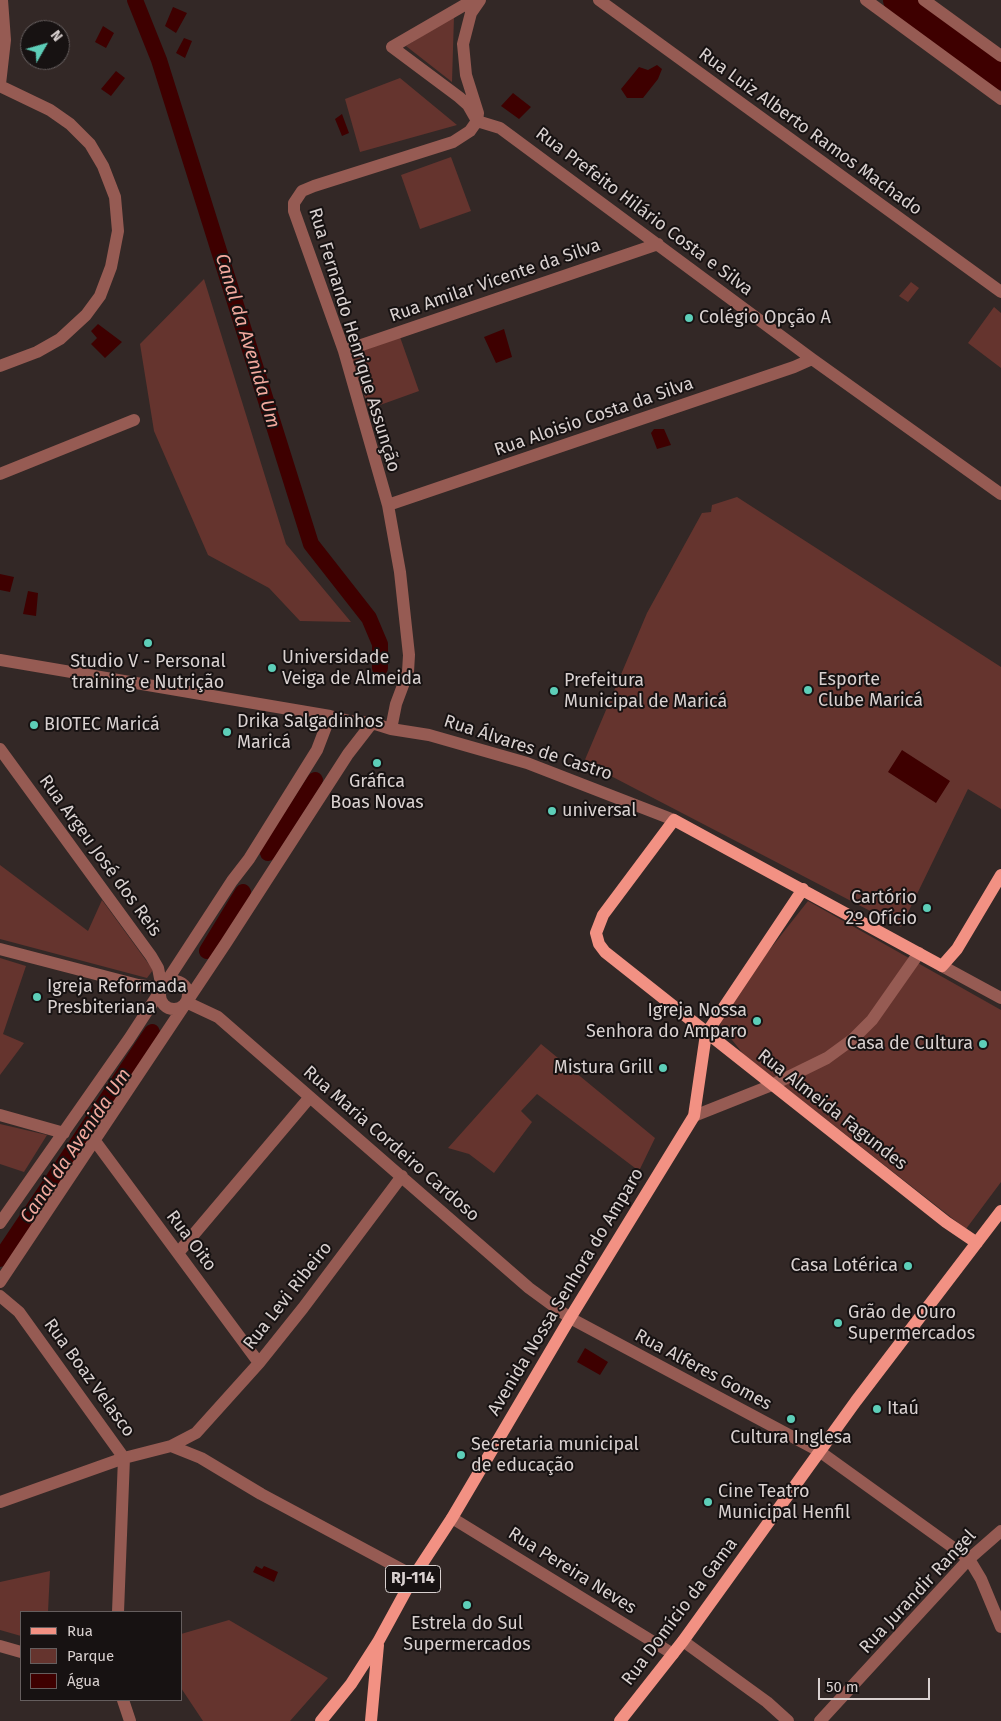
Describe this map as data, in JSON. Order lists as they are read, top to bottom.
{
  "streets": {
    "main road": [
      "Rua Álvares de Castro",
      "Rua Almeida Fagundes",
      "Avenida Nossa Senhora do Amparo",
      "RJ-114",
      "Rua Domício da Gama"
    ],
    "street": [
      "Rua Luiz Alberto Ramos Machado",
      "Rua Prefeito Hilário Costa e Silva",
      "Rua Amilar Vicente da Silva",
      "Rua Fernando Henrique Assunção",
      "Rua Aloisio Costa da Silva",
      "Rua Argeu José dos Reis",
      "Rua Maria Cordeiro Cardoso",
      "Rua Oito",
      "Rua Levi Ribeiro",
      "Rua Alferes Gomes",
      "Rua Boaz Velasco",
      "Rua Pereira Neves",
      "Rua Jurandir Rangel"
    ]
  },
  "crossings": [
    ["Rua Prefeito Hilário Costa e Silva", "Rua Amilar Vicente da Silva"],
    ["Rua Prefeito Hilário Costa e Silva", "Rua Fernando Henrique Assunção"],
    ["Rua Prefeito Hilário Costa e Silva", "Rua Aloisio Costa da Silva"],
    ["Rua Amilar Vicente da Silva", "Rua Fernando Henrique Assunção"],
    ["Rua Fernando Henrique Assunção", "Rua Aloisio Costa da Silva"],
    ["Rua Fernando Henrique Assunção", "Rua Álvares de Castro"],
    ["Rua Álvares de Castro", "Rua Almeida Fagundes"],
    ["Rua Argeu José dos Reis", "Rua Maria Cordeiro Cardoso"],
    ["Rua Almeida Fagundes", "Avenida Nossa Senhora do Amparo"],
    ["Rua Almeida Fagundes", "Rua Domício da Gama"],
    ["Rua Maria Cordeiro Cardoso", "Avenida Nossa Senhora do Amparo"],
    ["Rua Maria Cordeiro Cardoso", "Rua Levi Ribeiro"],
    ["Rua Maria Cordeiro Cardoso", "Rua Alferes Gomes"],
    ["Rua Oito", "Rua Levi Ribeiro"],
    ["Avenida Nossa Senhora do Amparo", "Rua Alferes Gomes"],
    ["Avenida Nossa Senhora do Amparo", "Rua Pereira Neves"],
    ["Rua Levi Ribeiro", "Rua Boaz Velasco"],
    ["Rua Alferes Gomes", "Rua Jurandir Rangel"],
    ["Rua Alferes Gomes", "Rua Domício da Gama"],
    ["Rua Pereira Neves", "Rua Domício da Gama"]
  ],
  "water": ["Canal da Avenida Um"],
  "places": [
    "Colégio Opção A",
    "Studio V - Personal training e Nutrição",
    "Universidade Veiga de Almeida",
    "Esporte Clube Maricá",
    "Prefeitura Municipal de Maricá",
    "BIOTEC Maricá",
    "Drika Salgadinhos Maricá",
    "Gráfica Boas Novas",
    "universal",
    "Cartório 2º Ofício",
    "Igreja Reformada Presbiteriana",
    "Igreja Nossa Senhora do Amparo",
    "Casa de Cultura",
    "Mistura Grill",
    "Casa Lotérica",
    "Grão de Ouro Supermercados",
    "Itaú",
    "Cultura Inglesa",
    "Secretaria municipal de educação",
    "Cine Teatro Municipal Henfil",
    "Estrela do Sul Supermercados"
  ],
  "legend": ["Rua", "Parque", "Água"],
  "scale_bar": "50 m",
  "north": "top right"
}
